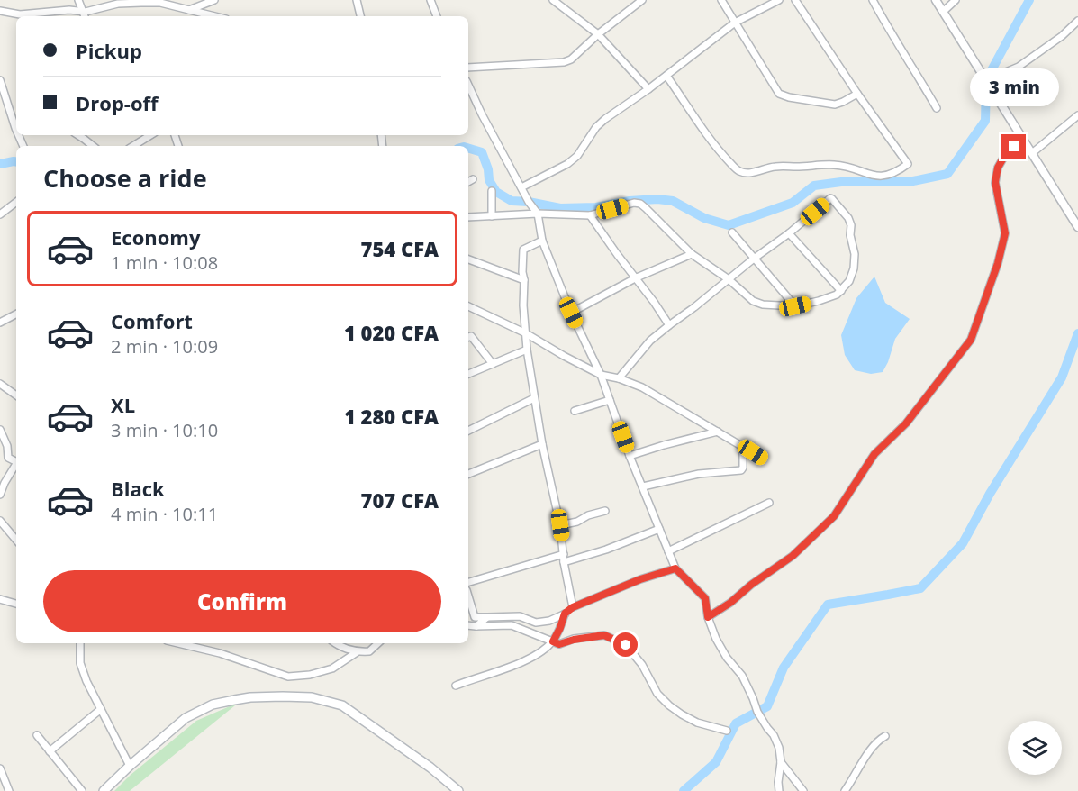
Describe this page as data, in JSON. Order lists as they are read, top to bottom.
{
  "page": {
    "banner": ["Pickup", "Drop-off"],
    "bubble": "3 min",
    "heading": "Choose a ride",
    "list": [
      {
        "name": "Economy",
        "note": "1 min · 10:08",
        "value": "754 CFA"
      },
      {
        "name": "Comfort",
        "note": "2 min · 10:09",
        "value": "1 020 CFA"
      },
      {
        "name": "XL",
        "note": "3 min · 10:10",
        "value": "1 280 CFA"
      },
      {
        "name": "Black",
        "note": "4 min · 10:11",
        "value": "707 CFA"
      }
    ],
    "buttons": "Confirm"
  }
}
